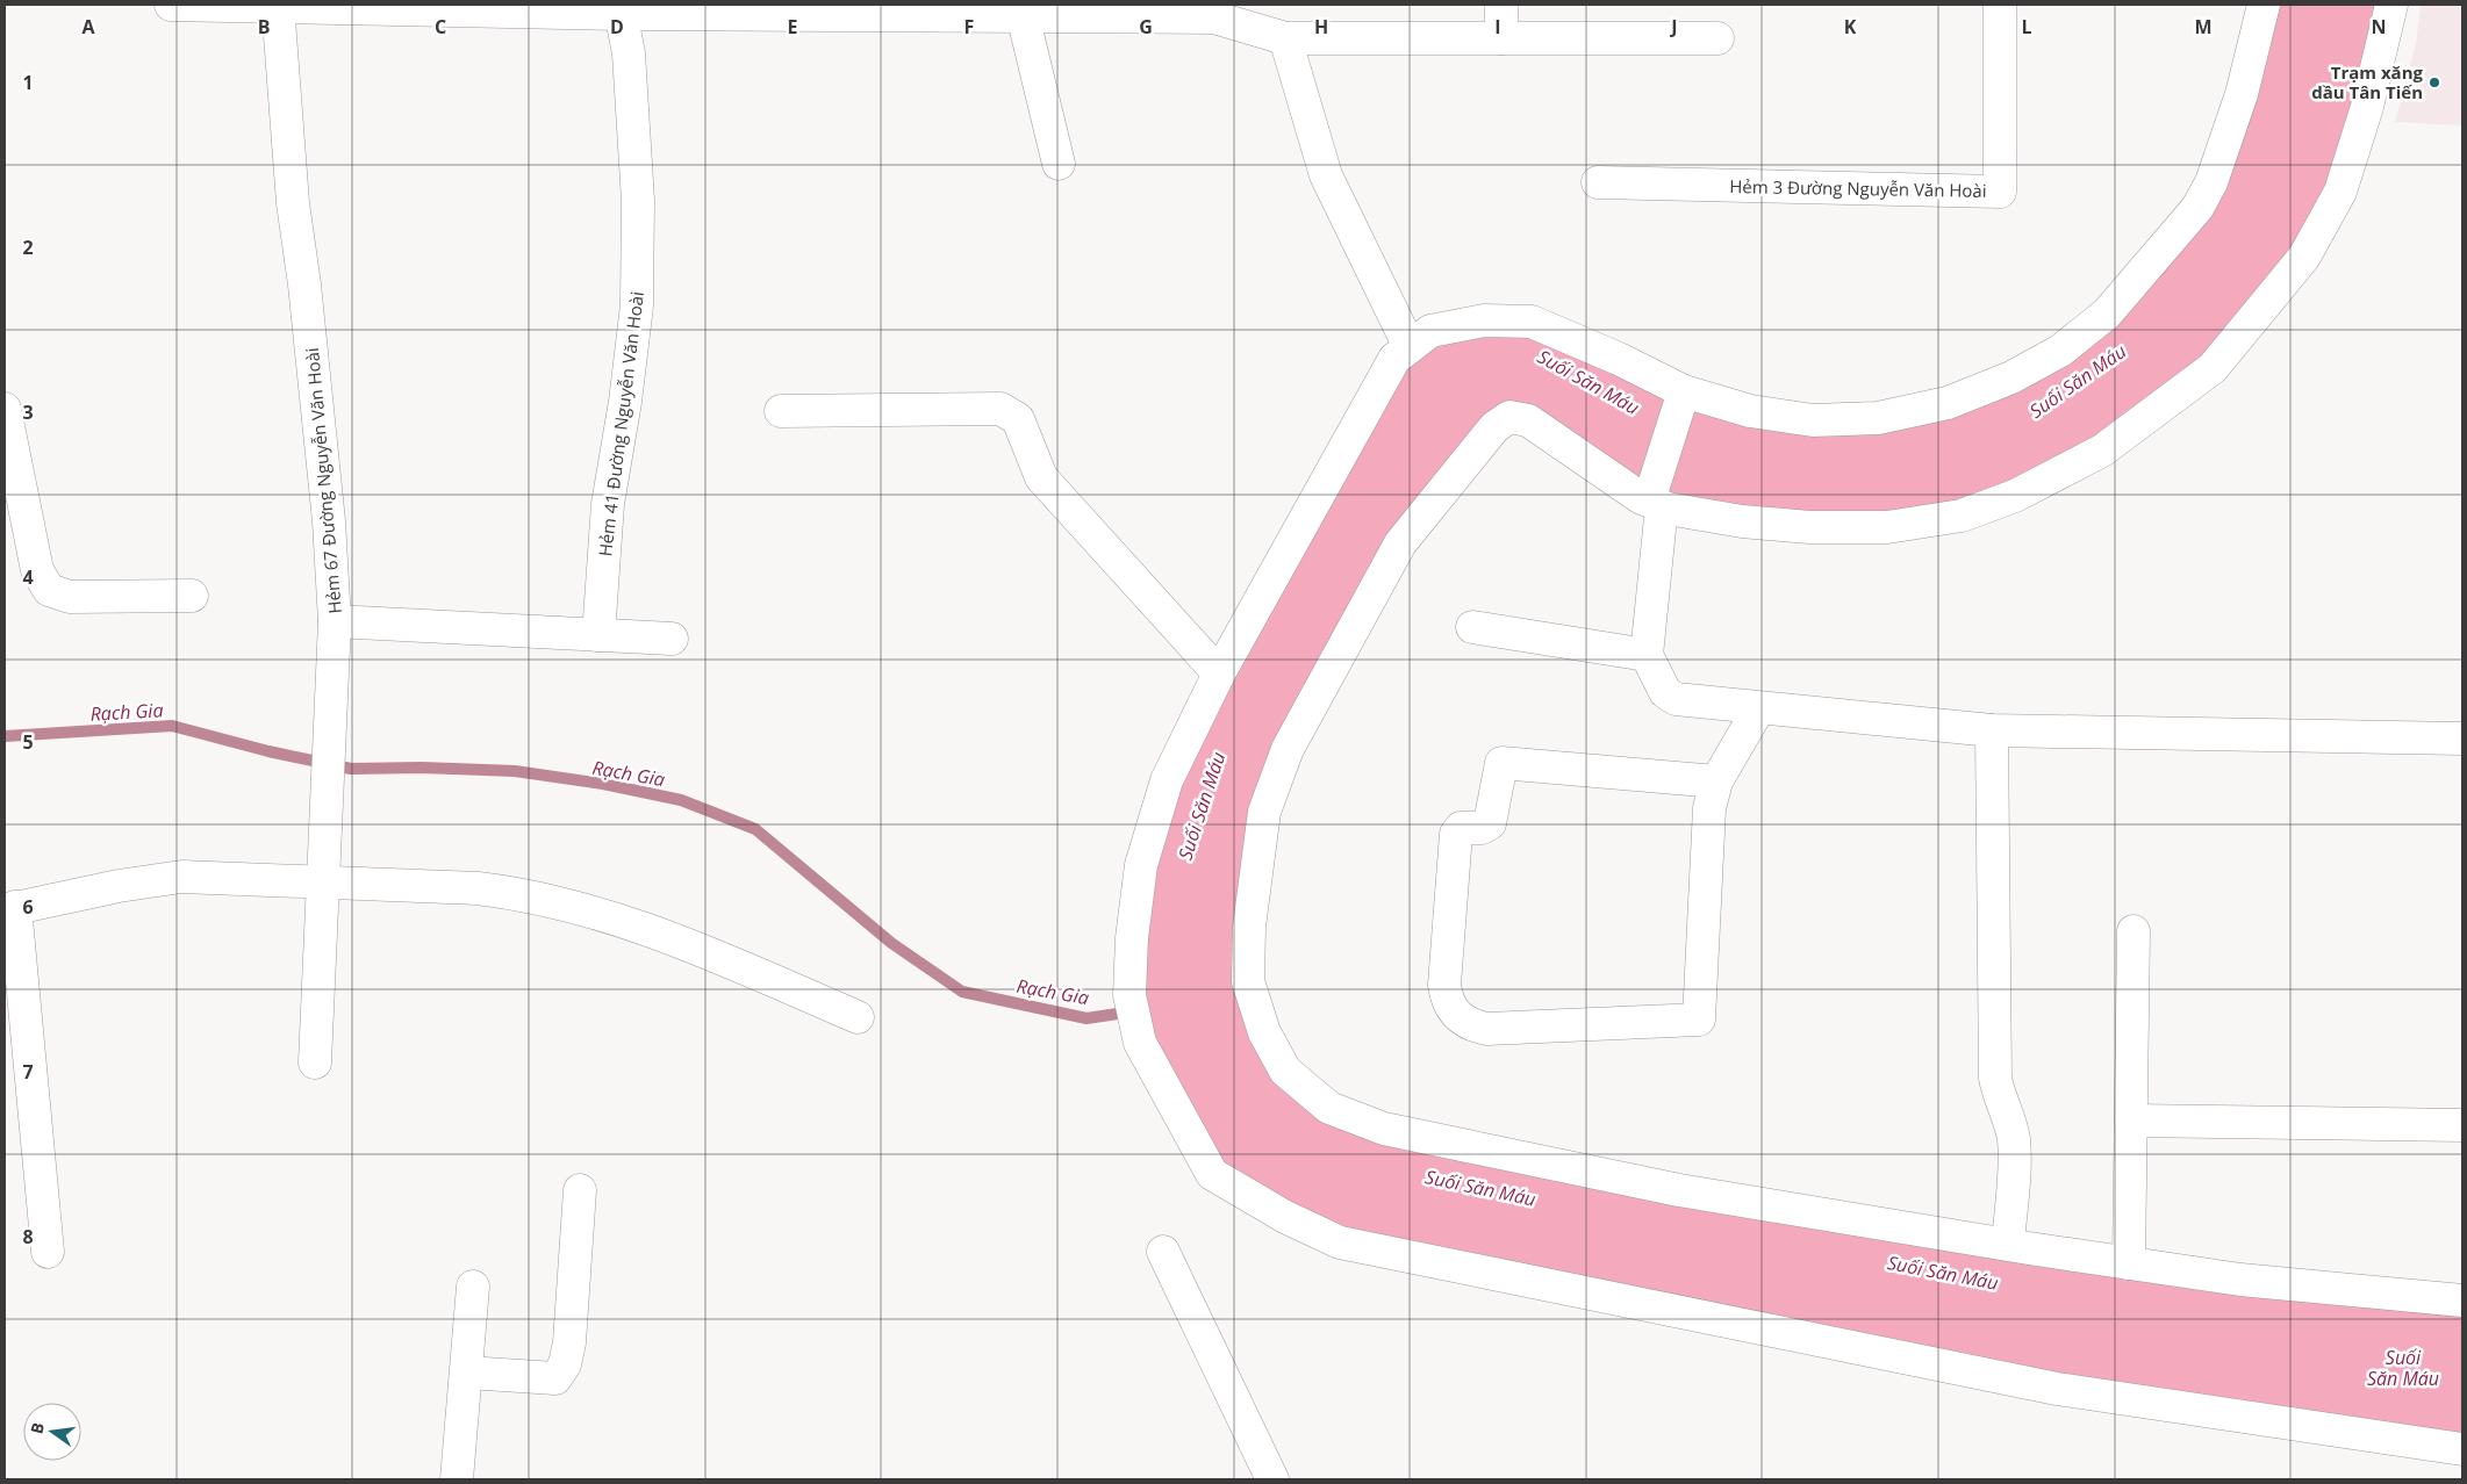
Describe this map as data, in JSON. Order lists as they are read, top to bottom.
{
  "streets": {
    "street": ["Hẻm 3 Đường Nguyễn Văn Hoài", "Hẻm 41 Đường Nguyễn Văn Hoài", "Hẻm 67 Đường Nguyễn Văn Hoài"]
  },
  "water": ["Suối Săn Máu", "Rạch Gia"],
  "places": ["Trạm xăng dầu Tân Tiến"],
  "north": "left",
  "grid": {
    "columns": [
      "A",
      "B",
      "C",
      "D",
      "E",
      "F",
      "G",
      "H",
      "I",
      "J",
      "K",
      "L",
      "M",
      "N"
    ],
    "rows": [
      "1",
      "2",
      "3",
      "4",
      "5",
      "6",
      "7",
      "8"
    ]
  }
}
